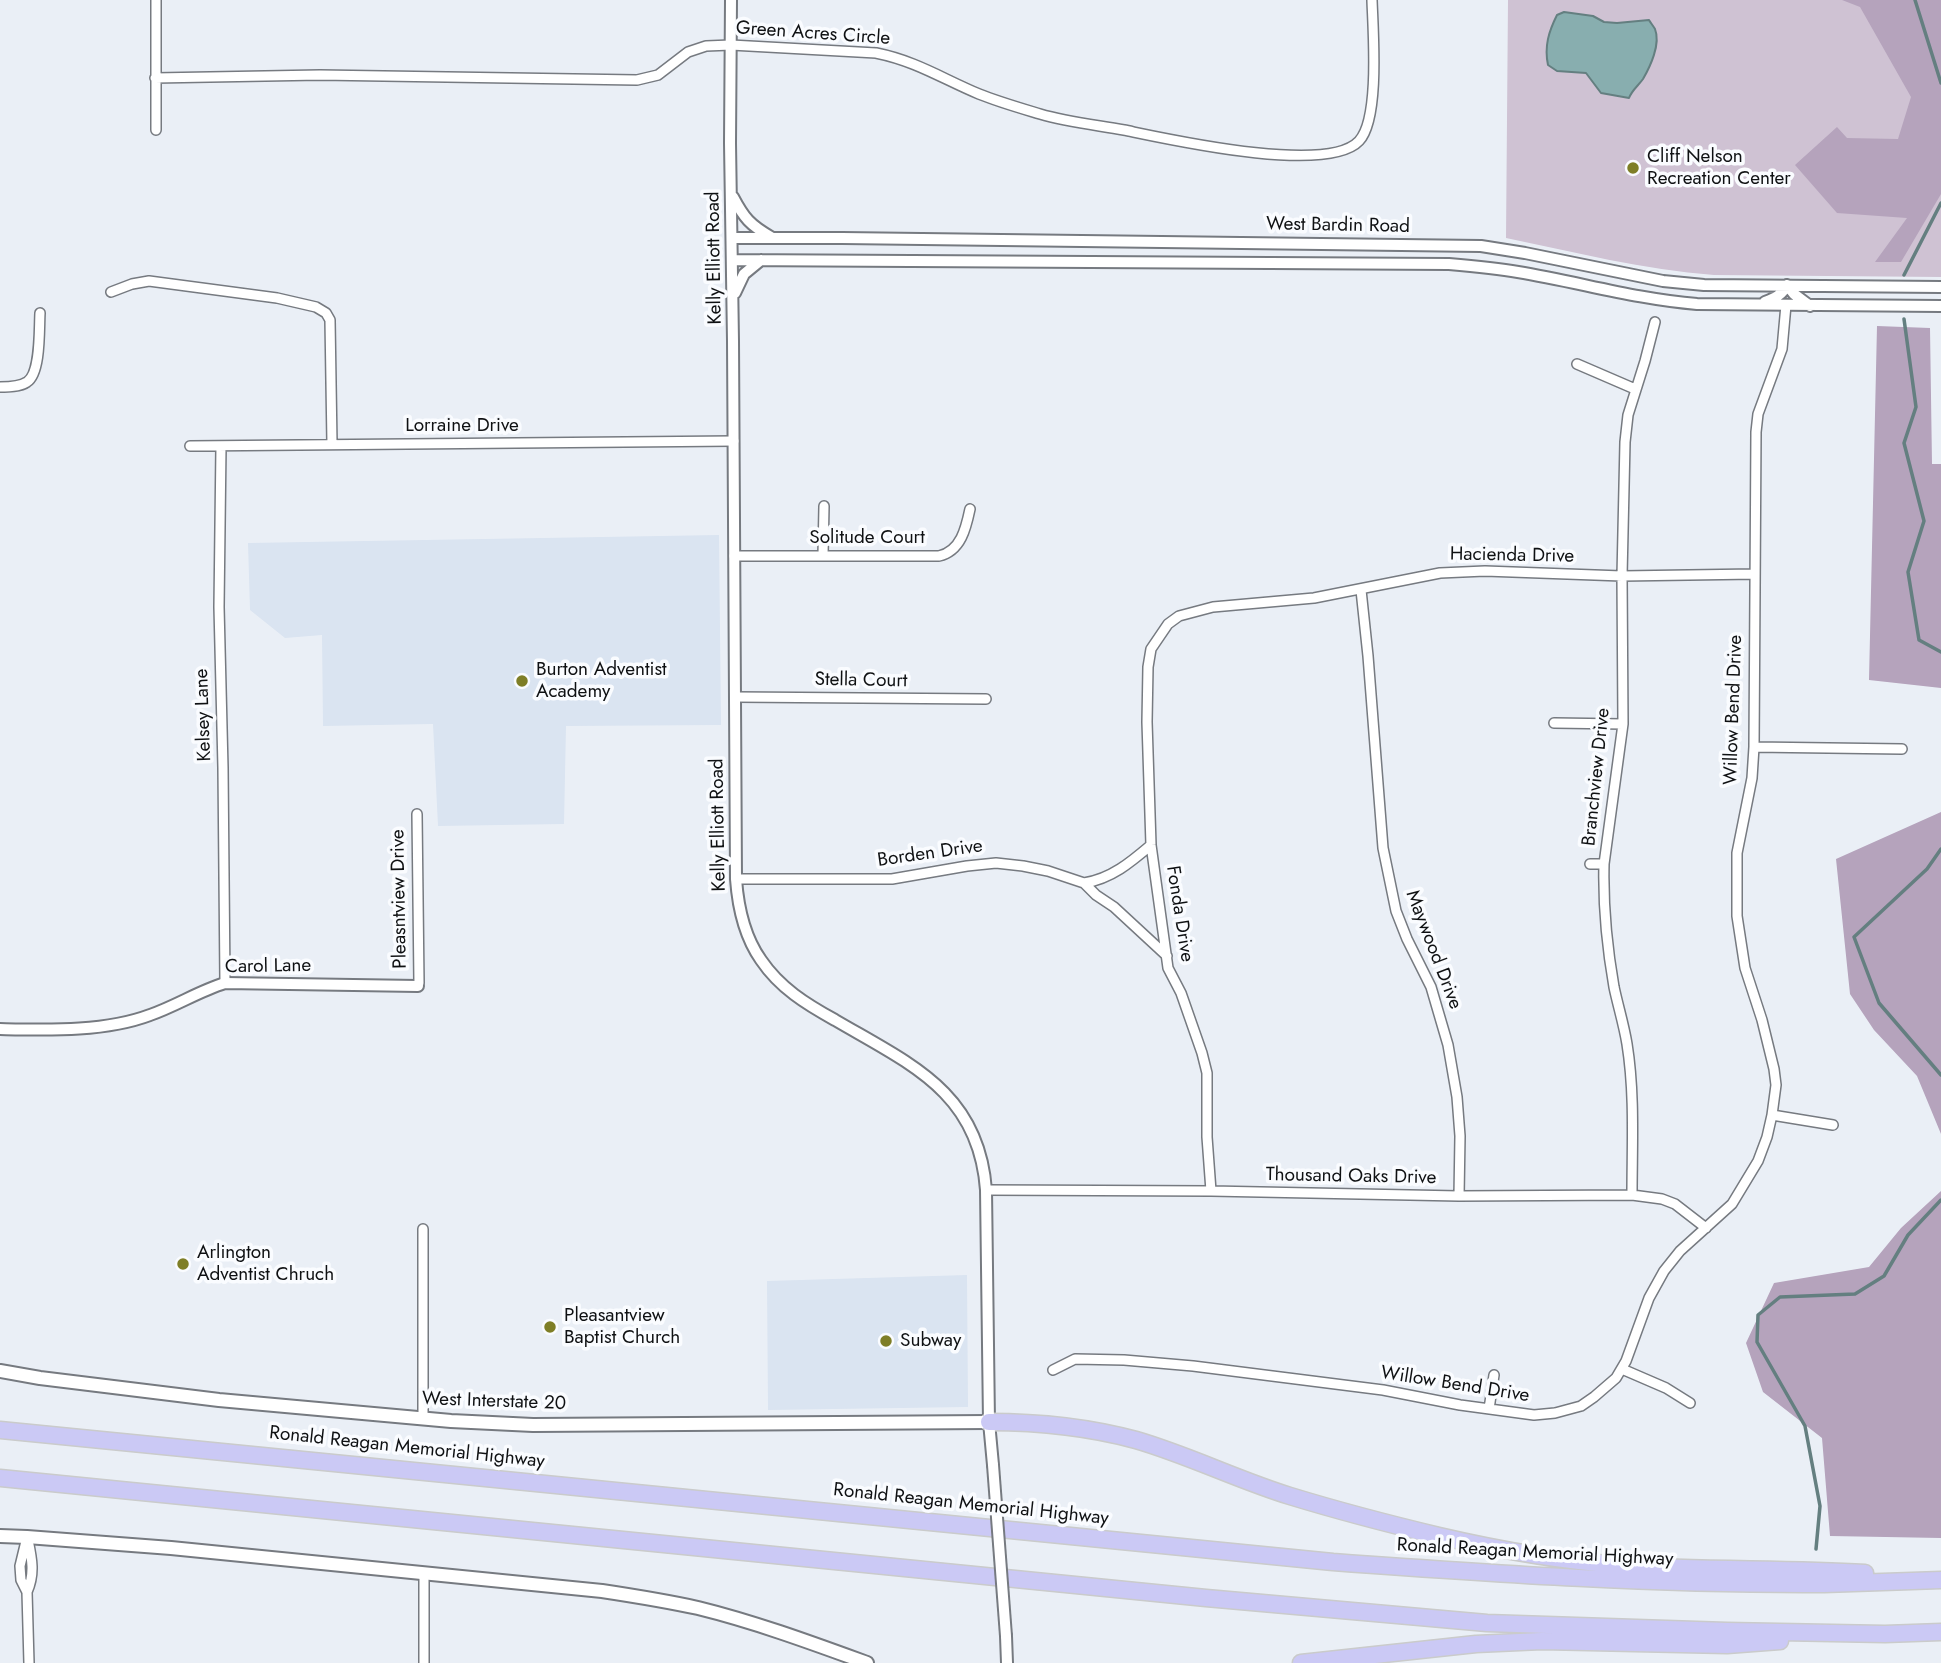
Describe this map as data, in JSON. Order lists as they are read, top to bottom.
{
  "streets": {
    "highway": ["Ronald Reagan Memorial Highway"],
    "main road": ["West Interstate 20"],
    "street": [
      "Green Acres Circle",
      "West Bardin Road",
      "Kelly Elliott Road",
      "Lorraine Drive",
      "Solitude Court",
      "Hacienda Drive",
      "Stella Court",
      "Willow Bend Drive",
      "Kelsey Lane",
      "Branchview Drive",
      "Borden Drive",
      "Pleasntview Drive",
      "Fonda Drive",
      "Maywood Drive",
      "Carol Lane",
      "Thousand Oaks Drive"
    ]
  },
  "crossings": [
    ["Green Acres Circle", "Kelly Elliott Road"],
    ["West Bardin Road", "Kelly Elliott Road"],
    ["West Bardin Road", "Willow Bend Drive"],
    ["Kelly Elliott Road", "Lorraine Drive"],
    ["Kelly Elliott Road", "Solitude Court"],
    ["Kelly Elliott Road", "Stella Court"],
    ["Kelly Elliott Road", "Borden Drive"],
    ["Kelly Elliott Road", "Thousand Oaks Drive"],
    ["Kelly Elliott Road", "West Interstate 20"],
    ["Lorraine Drive", "Kelsey Lane"],
    ["Hacienda Drive", "Willow Bend Drive"],
    ["Hacienda Drive", "Branchview Drive"],
    ["Hacienda Drive", "Fonda Drive"],
    ["Hacienda Drive", "Maywood Drive"],
    ["Willow Bend Drive", "Thousand Oaks Drive"],
    ["Kelsey Lane", "Carol Lane"],
    ["Branchview Drive", "Thousand Oaks Drive"],
    ["Borden Drive", "Fonda Drive"],
    ["Pleasntview Drive", "Carol Lane"],
    ["Fonda Drive", "Thousand Oaks Drive"],
    ["Maywood Drive", "Thousand Oaks Drive"]
  ],
  "places": [
    "Cliff Nelson Recreation Center",
    "Burton Adventist Academy",
    "Arlington Adventist Chruch",
    "Pleasantview Baptist Church",
    "Subway"
  ]
}
